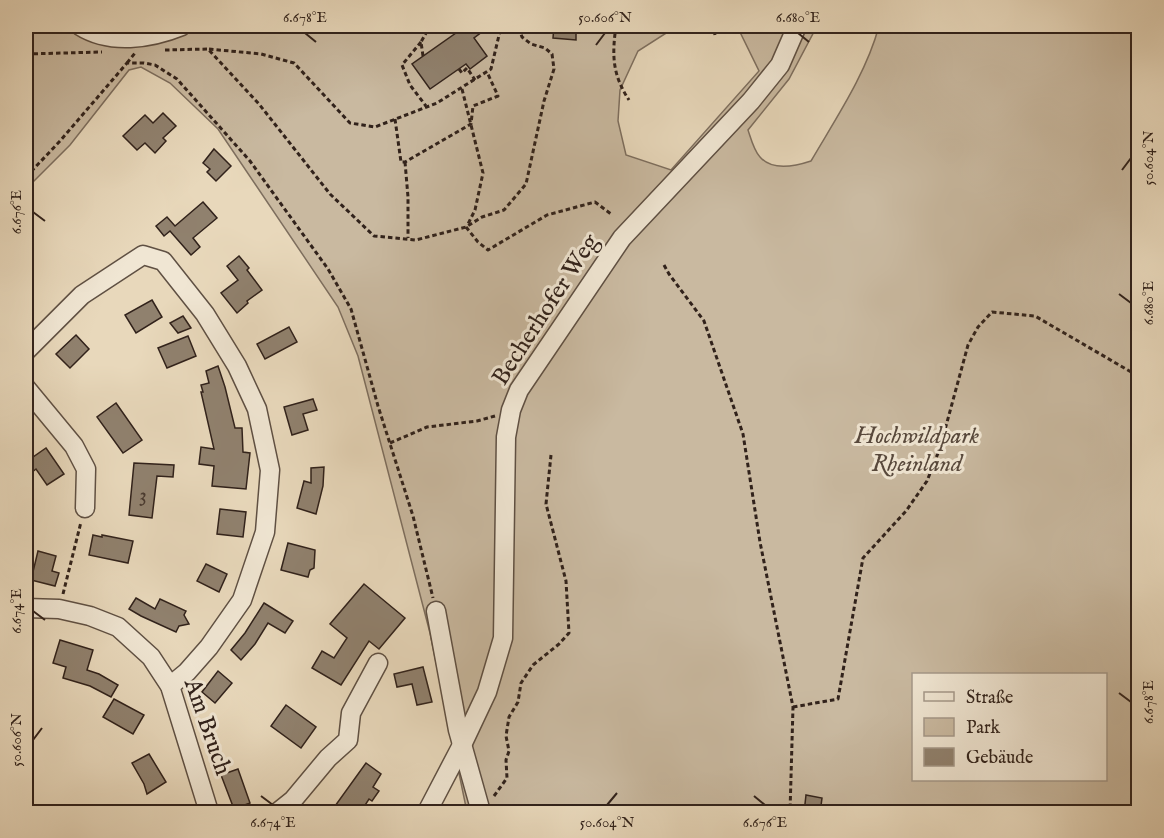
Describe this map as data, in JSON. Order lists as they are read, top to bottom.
{
  "streets": {
    "street": ["Becherhofer Weg", "Am Bruch"]
  },
  "parks": ["Hochwildpark Rheinland"],
  "house_numbers": ["3"],
  "legend": ["Straße", "Park", "Gebäude"],
  "coordinates": [
    "6.678°E",
    "50.606°N",
    "6.680°E",
    "50.604°N",
    "6.676°E",
    "6.674°E"
  ]
}
